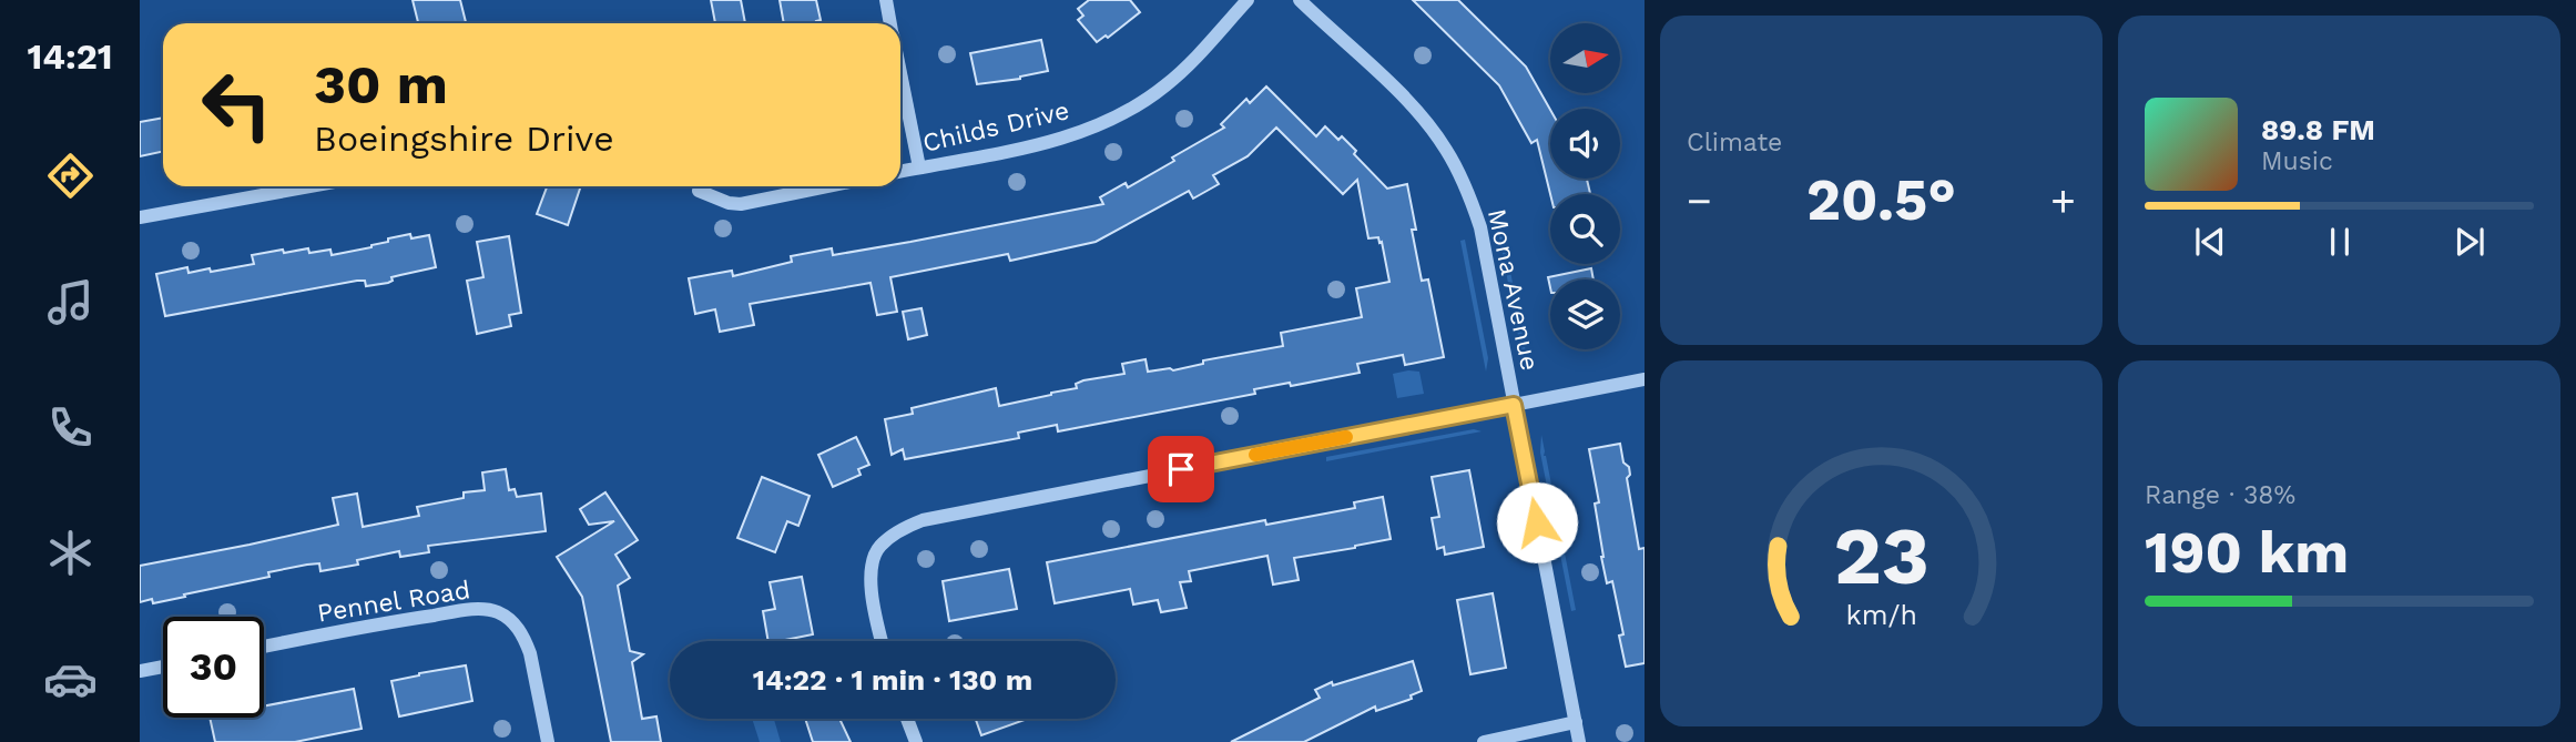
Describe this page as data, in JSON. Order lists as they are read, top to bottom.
{
  "streets": {
    "street": ["Childs Drive", "Mona Avenue", "Pennel Road"]
  },
  "north": "right",
  "page": {
    "tabs": "14:21",
    "tile": [
      "Climate",
      ["Range · 38%", "190 km"]
    ],
    "turn": ["30 m", "Boeingshire Drive"],
    "song": ["89.8 FM", "Music"],
    "heat": ["−", "20.5°", "+"],
    "limit": "30",
    "trip": "14:22 · 1 min · 130 m",
    "gauge": ["23", "km/h"]
  }
}
